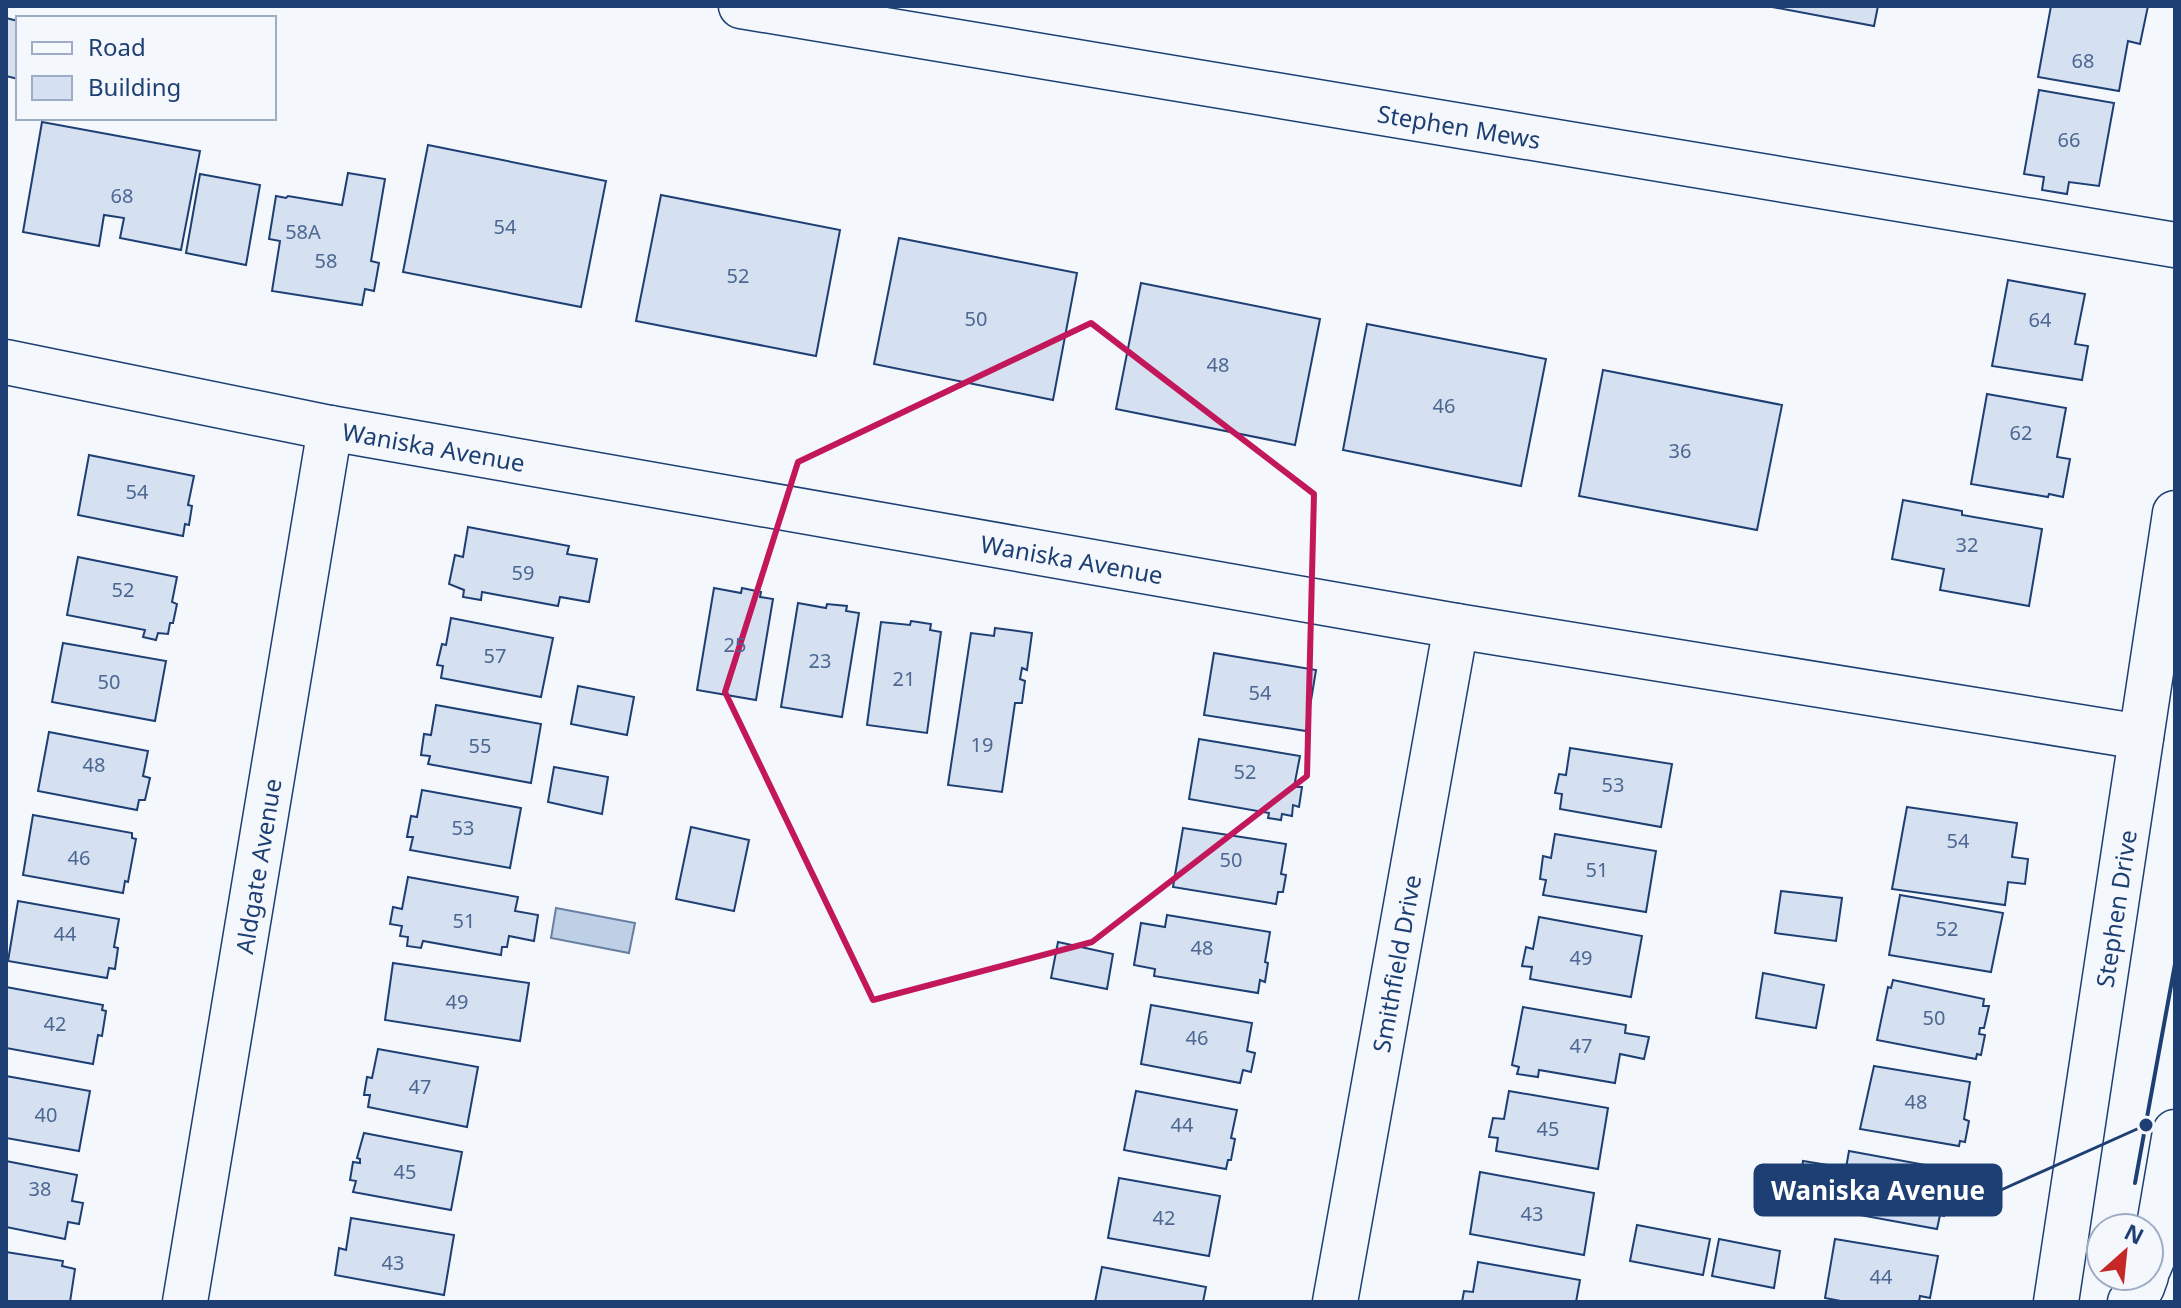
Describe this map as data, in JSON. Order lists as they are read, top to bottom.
{
  "streets": {
    "street": [
      "Stephen Mews",
      "Waniska Avenue",
      "Aldgate Avenue",
      "Stephen Drive",
      "Smithfield Drive"
    ]
  },
  "crossings": [
    ["Waniska Avenue", "Aldgate Avenue"],
    ["Waniska Avenue", "Stephen Drive"],
    ["Waniska Avenue", "Smithfield Drive"]
  ],
  "places": ["Waniska Avenue"],
  "house_numbers": [
    "68",
    "66",
    "68",
    "54",
    "58A",
    "58",
    "52",
    "50",
    "64",
    "48",
    "46",
    "62",
    "36",
    "54",
    "32",
    "59",
    "52",
    "25",
    "57",
    "23",
    "21",
    "50",
    "54",
    "19",
    "55",
    "48",
    "52",
    "53",
    "53",
    "54",
    "46",
    "50",
    "51",
    "51",
    "52",
    "44",
    "48",
    "49",
    "49",
    "50",
    "42",
    "46",
    "47",
    "47",
    "48",
    "40",
    "44",
    "45",
    "45",
    "38",
    "43",
    "42",
    "43",
    "44"
  ],
  "legend": ["Road", "Building"],
  "north": "top right"
}
